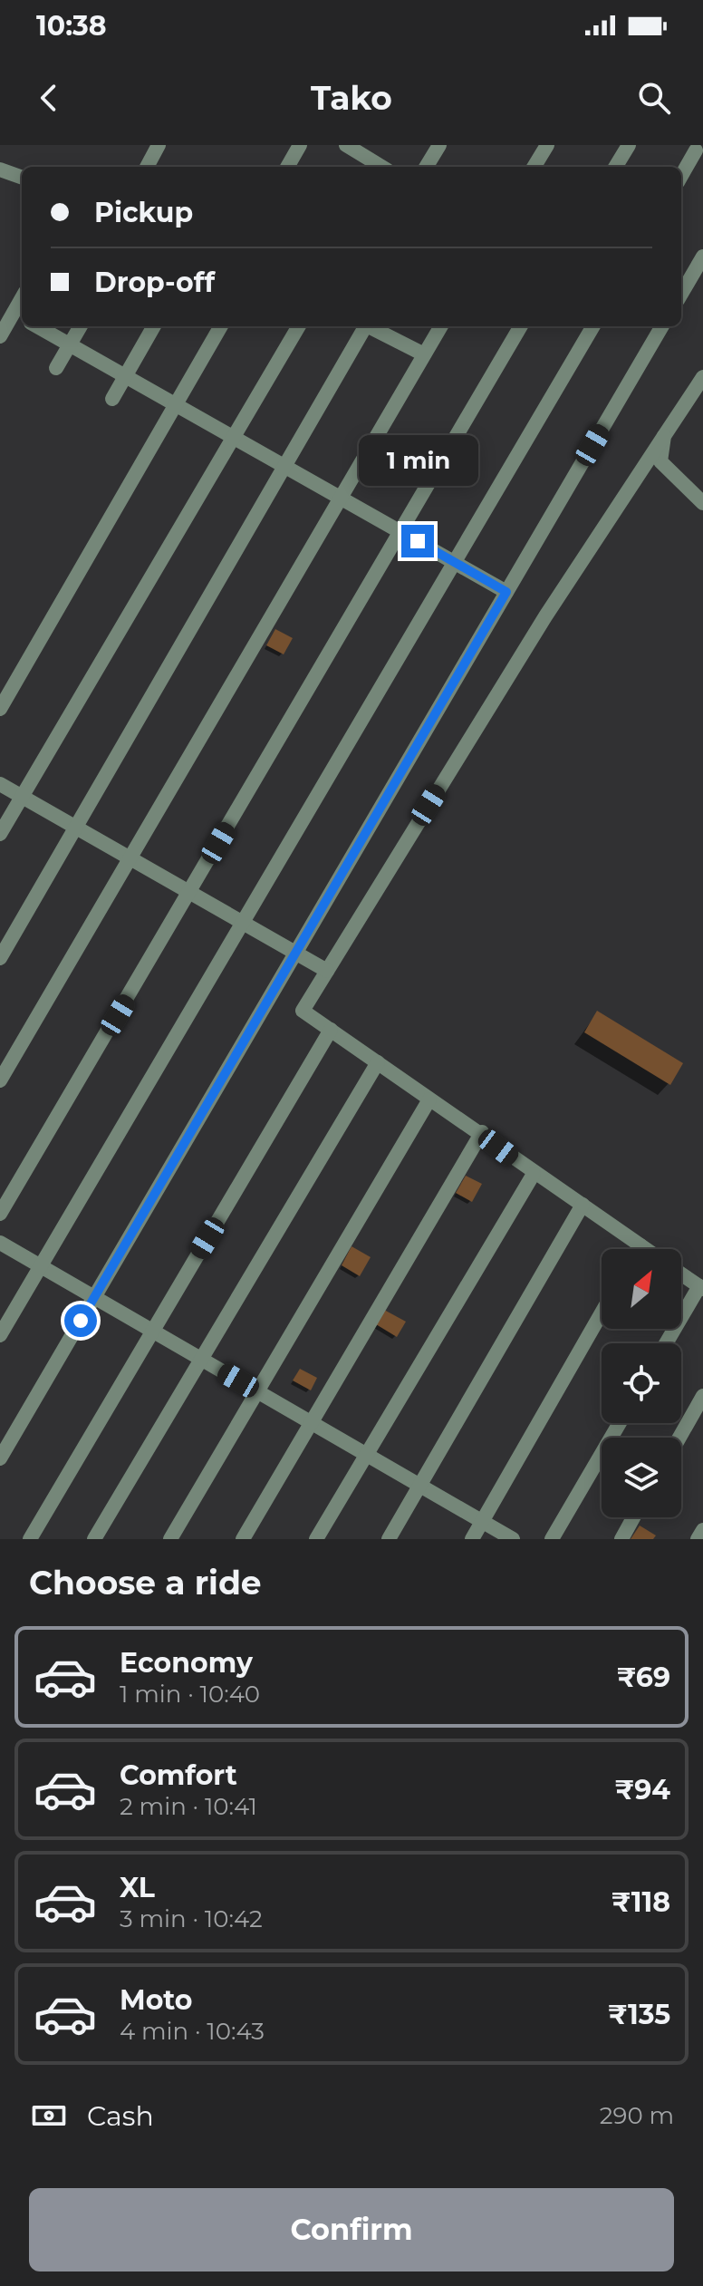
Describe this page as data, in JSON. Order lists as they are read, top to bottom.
{
  "north": "top right",
  "page": {
    "status": "10:38",
    "header": "Tako",
    "banner": ["Pickup", "Drop-off"],
    "bubble": "1 min",
    "heading": "Choose a ride",
    "list": [
      {
        "name": "Economy",
        "note": "1 min · 10:40",
        "value": "₹69"
      },
      {
        "name": "Comfort",
        "note": "2 min · 10:41",
        "value": "₹94"
      },
      {
        "name": "XL",
        "note": "3 min · 10:42",
        "value": "₹118"
      },
      {
        "name": "Moto",
        "note": "4 min · 10:43",
        "value": "₹135"
      }
    ],
    "pay": ["Cash", "290 m"],
    "buttons": "Confirm"
  }
}
